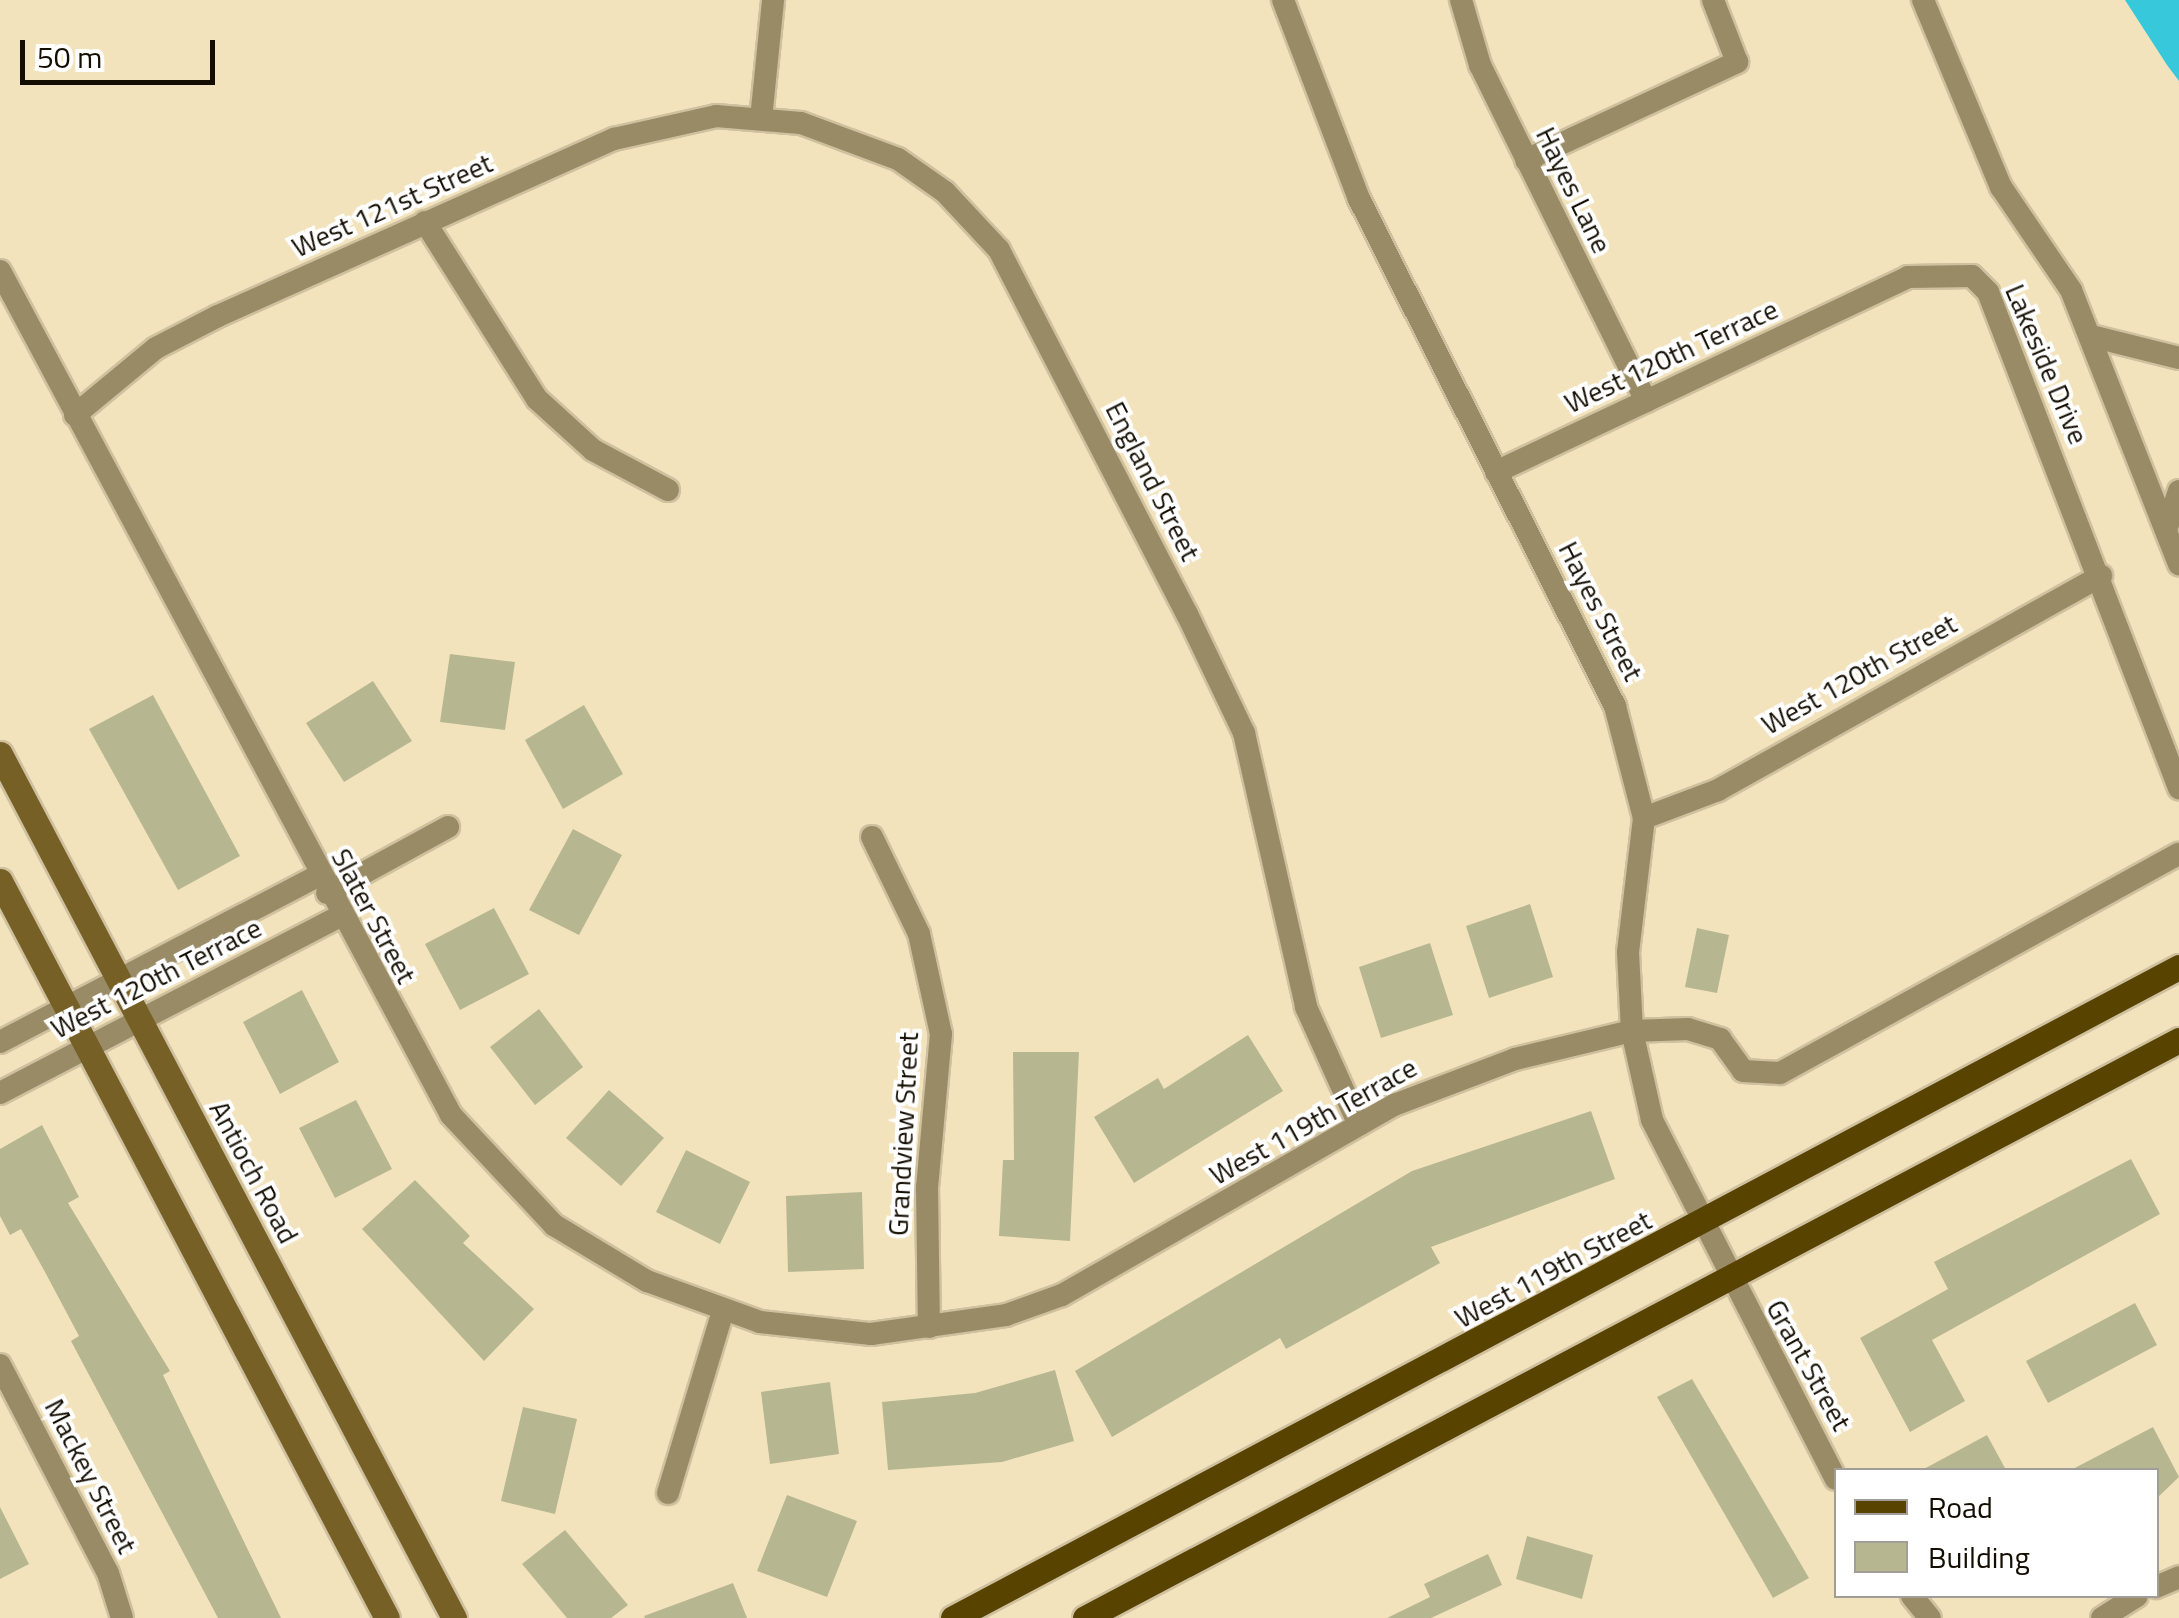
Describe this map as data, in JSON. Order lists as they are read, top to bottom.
{
  "streets": {
    "main road": ["Antioch Road", "West 119th Street"],
    "street": [
      "Hayes Lane",
      "West 121st Street",
      "West 120th Terrace",
      "Lakeside Drive",
      "England Street",
      "Hayes Street",
      "West 120th Street",
      "Slater Street",
      "West 119th Terrace",
      "Grandview Street",
      "Grant Street",
      "Mackey Street"
    ]
  },
  "crossings": [
    ["Hayes Lane", "West 120th Terrace"],
    ["West 121st Street", "England Street"],
    ["West 121st Street", "Slater Street"],
    ["West 120th Terrace", "Lakeside Drive"],
    ["West 120th Terrace", "Hayes Street"],
    ["West 120th Terrace", "Slater Street"],
    ["West 120th Terrace", "Antioch Road"],
    ["Lakeside Drive", "West 120th Street"],
    ["England Street", "West 119th Terrace"],
    ["Hayes Street", "West 120th Street"],
    ["Hayes Street", "West 119th Terrace"],
    ["Hayes Street", "West 119th Street"],
    ["Hayes Street", "Grant Street"],
    ["Slater Street", "West 119th Terrace"],
    ["West 119th Terrace", "Grandview Street"]
  ],
  "legend": ["Road", "Building"],
  "scale_bar": "50 m"
}
